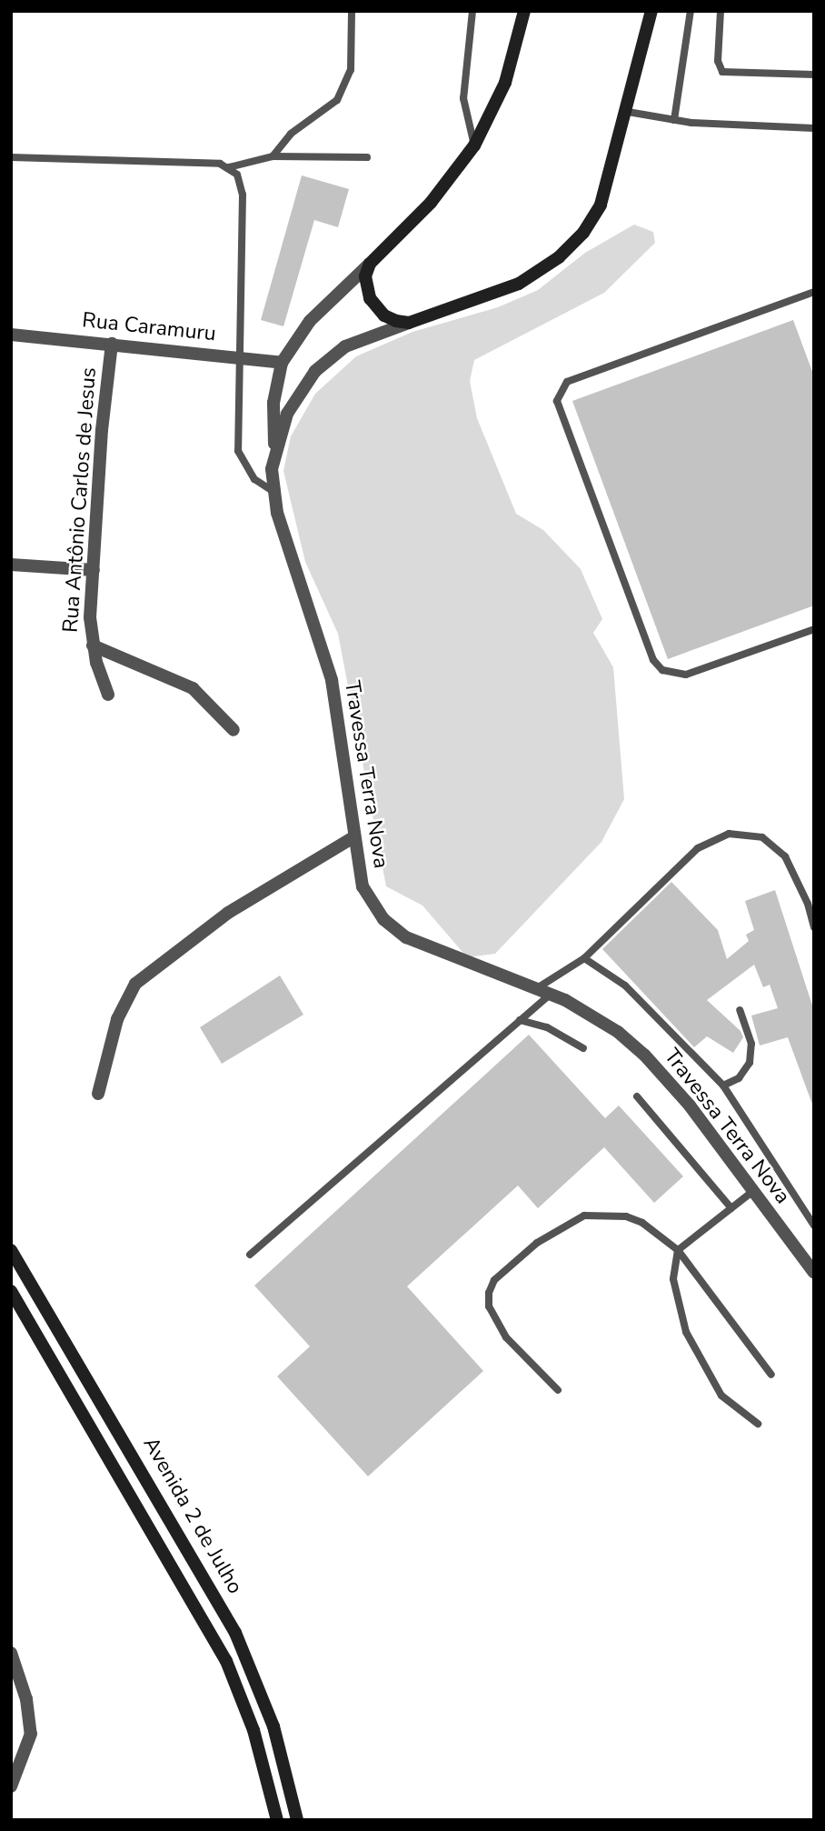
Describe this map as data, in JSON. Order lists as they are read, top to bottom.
{
  "streets": {
    "main road": ["Avenida 2 de Julho"],
    "street": ["Rua Caramuru", "Rua Antônio Carlos de Jesus", "Travessa Terra Nova"]
  },
  "crossings": [
    ["Rua Caramuru", "Rua Antônio Carlos de Jesus"]
  ]
}
